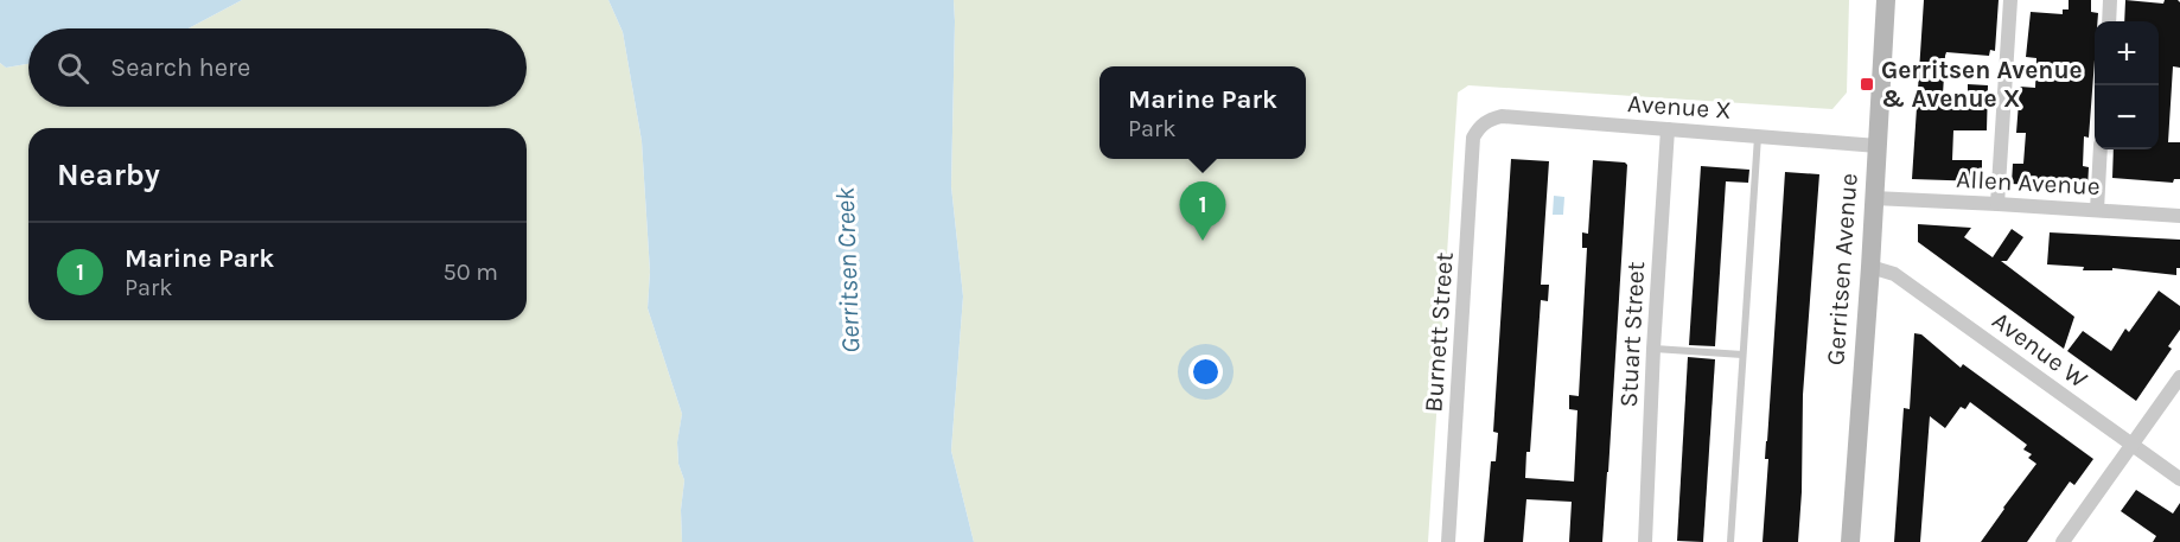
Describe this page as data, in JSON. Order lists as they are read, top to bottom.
{
  "streets": {
    "main road": ["Gerritsen Avenue"],
    "street": [
      "Avenue X",
      "Allen Avenue",
      "Burnett Street",
      "Stuart Street",
      "Avenue W"
    ]
  },
  "crossings": [
    ["Avenue X", "Gerritsen Avenue"],
    ["Avenue X", "Burnett Street"],
    ["Avenue X", "Stuart Street"],
    ["Allen Avenue", "Gerritsen Avenue"],
    ["Gerritsen Avenue", "Avenue W"]
  ],
  "water": ["Gerritsen Creek"],
  "places": {
    "transit": ["Gerritsen Avenue & Avenue X"]
  },
  "page": {
    "map_buttons": ["+", "−"],
    "search": "Search here",
    "popup": ["Marine Park", "Park"],
    "heading": "Nearby",
    "pins": "1",
    "list": [
      {
        "mark": "1",
        "name": "Marine Park",
        "note": "Park",
        "value": "50 m"
      }
    ]
  }
}
